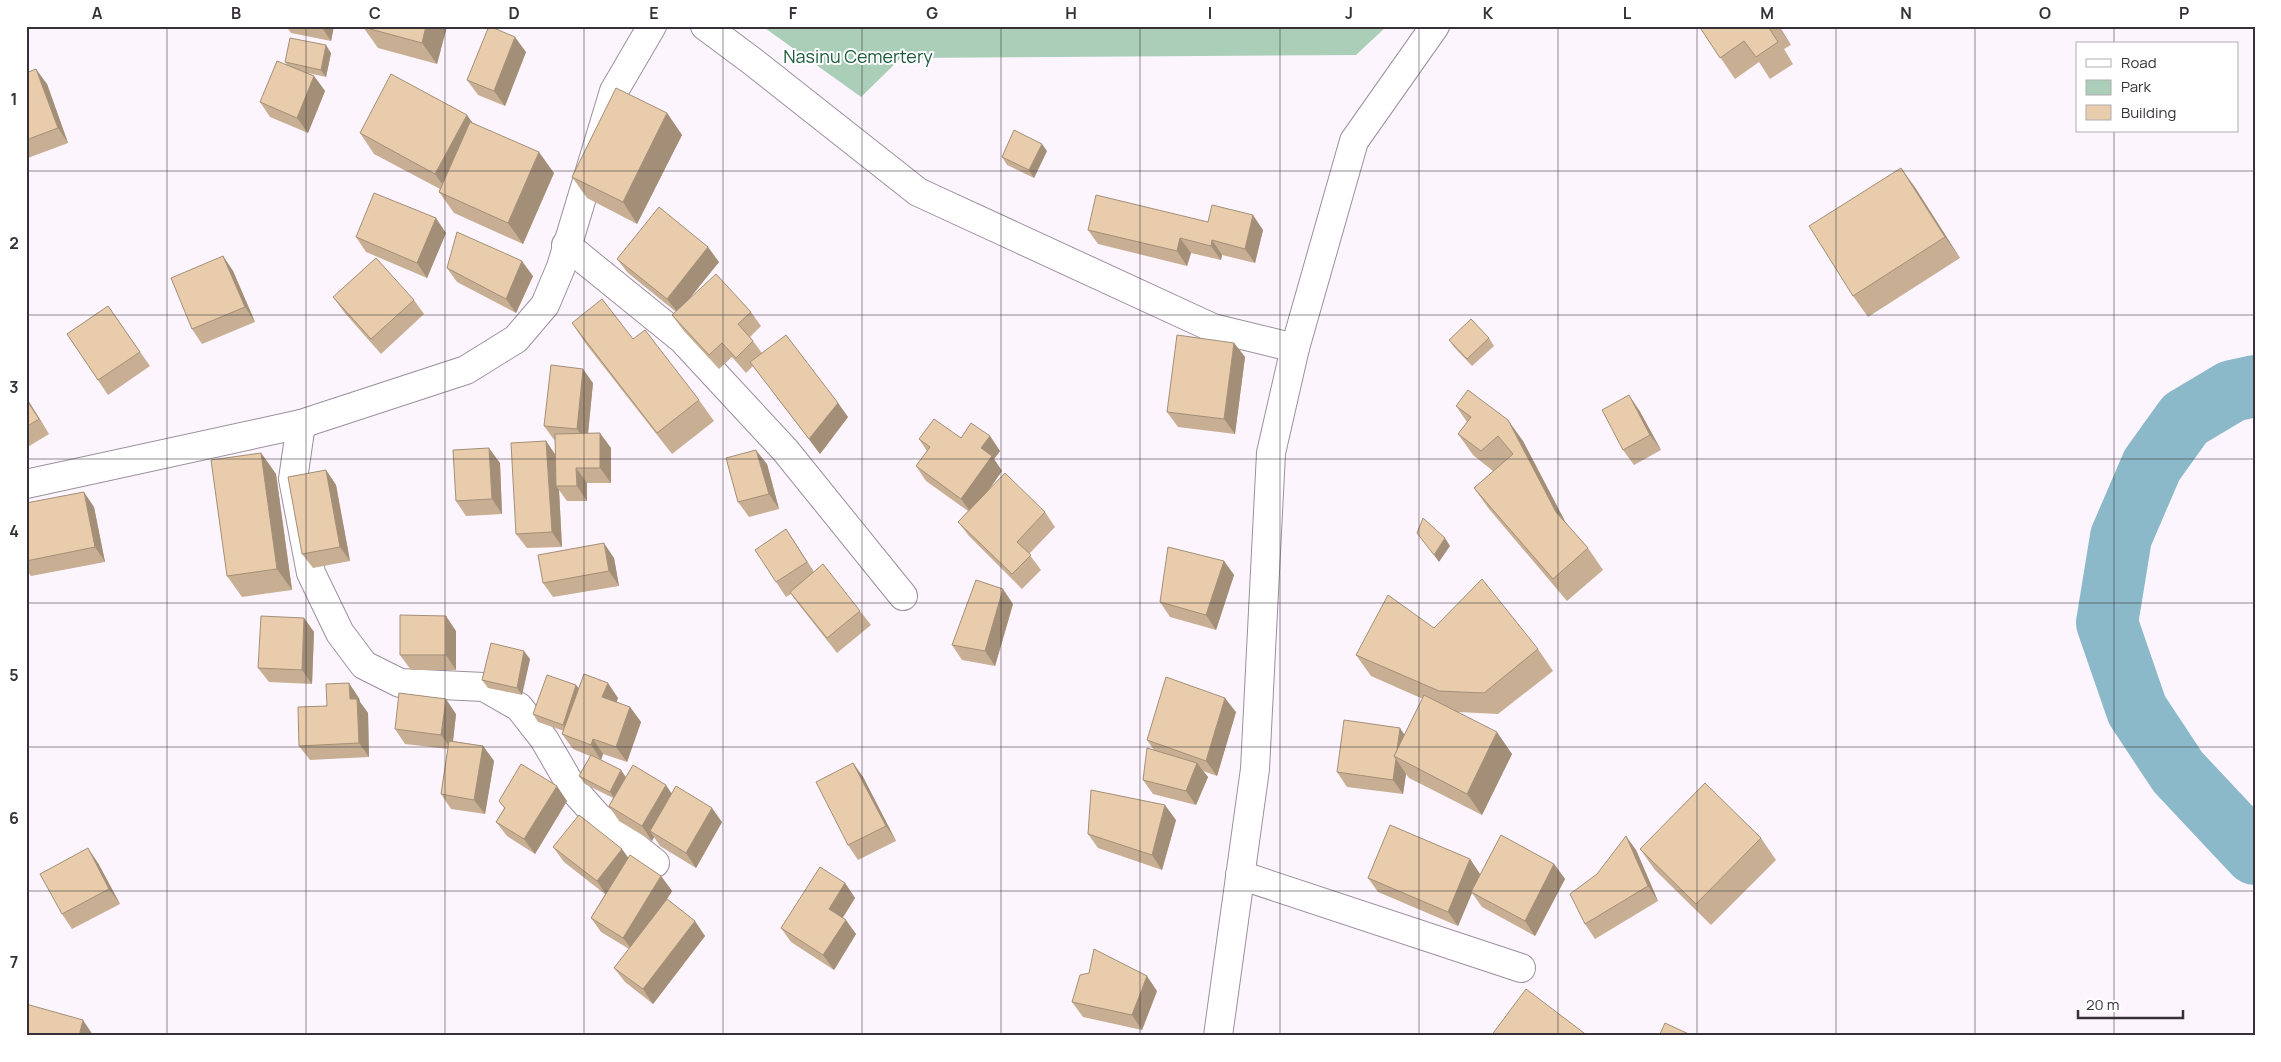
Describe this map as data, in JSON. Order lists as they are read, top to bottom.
{
  "parks": ["Nasinu Cemertery"],
  "legend": ["Road", "Park", "Building"],
  "scale_bar": "20 m",
  "grid": {
    "columns": [
      "A",
      "B",
      "C",
      "D",
      "E",
      "F",
      "G",
      "H",
      "I",
      "J",
      "K",
      "L",
      "M",
      "N",
      "O",
      "P"
    ],
    "rows": [
      "1",
      "2",
      "3",
      "4",
      "5",
      "6",
      "7"
    ]
  }
}
